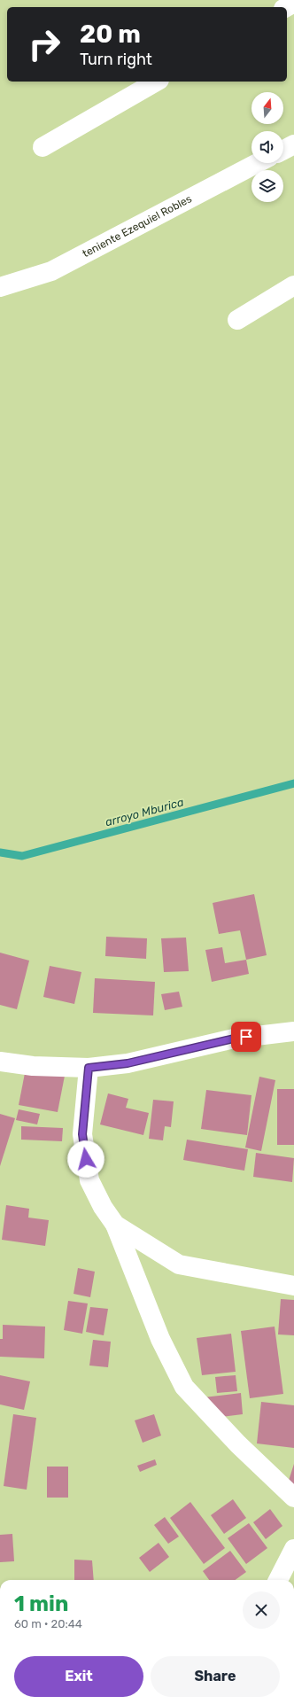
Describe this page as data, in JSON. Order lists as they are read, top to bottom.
{
  "streets": {
    "street": ["teniente Ezequiel Robles"]
  },
  "water": ["arroyo Mburica"],
  "north": "top",
  "page": {
    "turn": ["20 m", "Turn right"],
    "heading": ["1 min", "60 m · 20:44"],
    "buttons": ["Exit", "Share"]
  }
}
